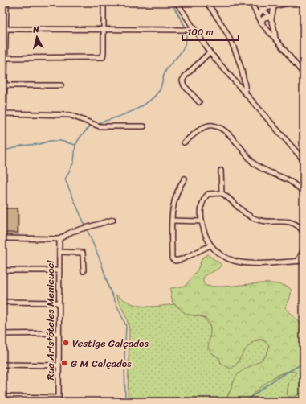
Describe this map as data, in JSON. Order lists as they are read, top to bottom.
{
  "streets": {
    "street": ["Rua Aristóteles Menicucci"]
  },
  "places": ["Vestige Calçados", "G M Calçados"],
  "scale_bar": "100 m",
  "north": "top"
}
